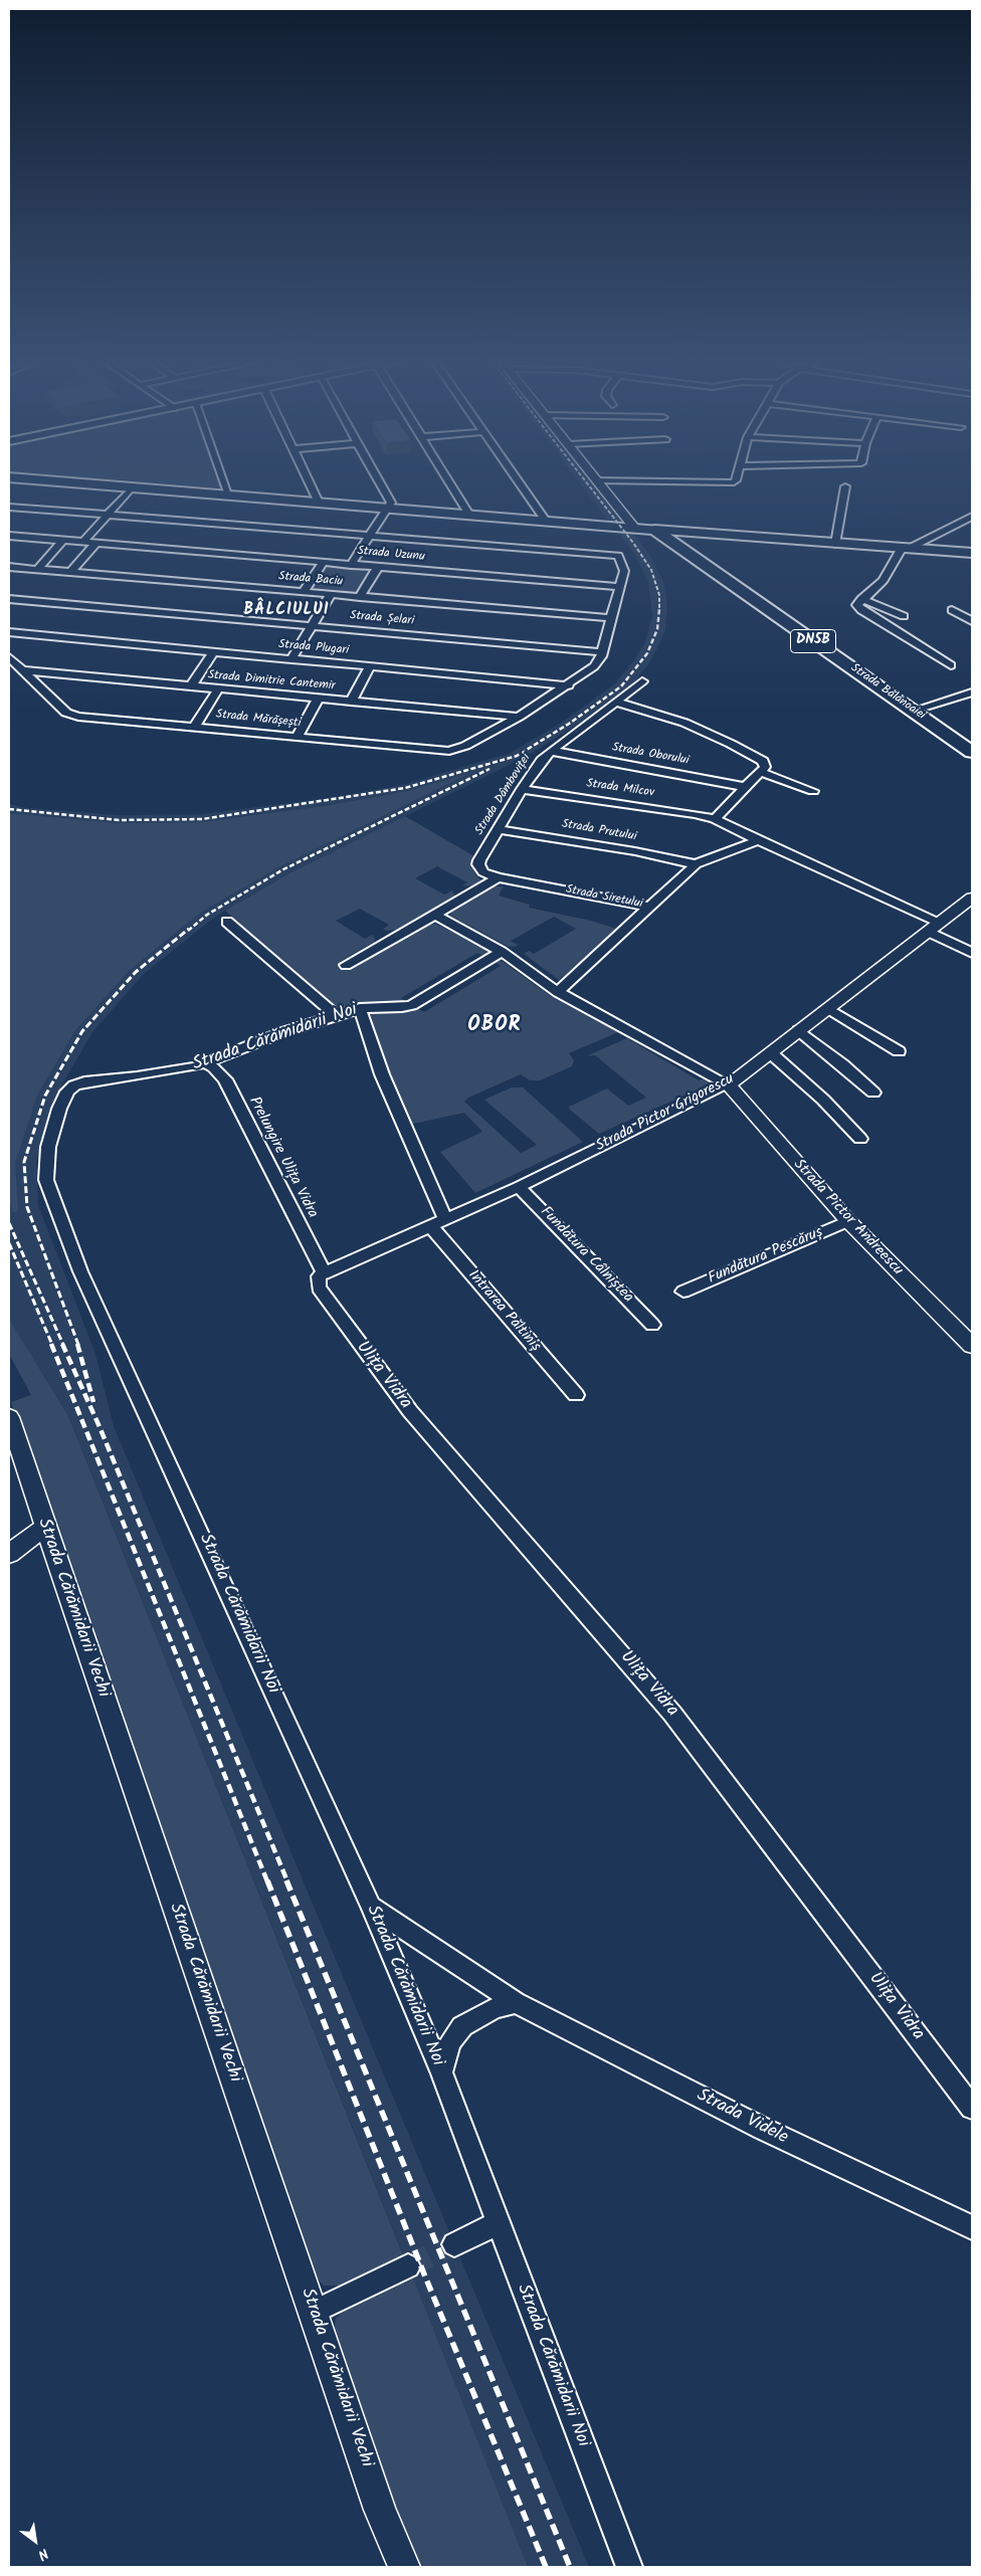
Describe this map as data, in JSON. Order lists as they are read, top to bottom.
{
  "streets": {
    "main road": ["DN5B", "Strada Bălănoaiei"],
    "street": [
      "Strada Uzunu",
      "Strada Baciu",
      "Strada Șelari",
      "Strada Plugari",
      "Strada Dimitrie Cantemir",
      "Strada Mărășești",
      "Strada Oborului",
      "Strada Milcov",
      "Strada Dâmboviței",
      "Strada Prutului",
      "Strada Siretului",
      "Strada Cărămidarii Noi",
      "Strada Pictor Grigorescu",
      "Prelungire Ulița Vidra",
      "Strada Pictor Andreescu",
      "Fundătura Câlniștea",
      "Fundătura Pescăruș",
      "Intrarea Păltiniș",
      "Ulița Vidra",
      "Strada Cărămidarii Vechi",
      "Strada Videle"
    ]
  },
  "crossings": [
    ["Strada Plugari", "Strada Mărășești"],
    ["Strada Dimitrie Cantemir", "Strada Mărășești"],
    ["Strada Oborului", "Strada Dâmboviței"],
    ["Strada Milcov", "Strada Dâmboviței"],
    ["Strada Milcov", "Strada Pictor Grigorescu"],
    ["Strada Dâmboviței", "Strada Prutului"],
    ["Strada Dâmboviței", "Strada Siretului"],
    ["Strada Prutului", "Strada Siretului"],
    ["Strada Cărămidarii Noi", "Prelungire Ulița Vidra"],
    ["Strada Cărămidarii Noi", "Strada Videle"],
    ["Strada Pictor Grigorescu", "Prelungire Ulița Vidra"],
    ["Strada Pictor Grigorescu", "Strada Pictor Andreescu"],
    ["Strada Pictor Grigorescu", "Fundătura Câlniștea"],
    ["Strada Pictor Grigorescu", "Intrarea Păltiniș"],
    ["Strada Pictor Grigorescu", "Ulița Vidra"],
    ["Prelungire Ulița Vidra", "Ulița Vidra"],
    ["Strada Pictor Andreescu", "Fundătura Pescăruș"]
  ],
  "districts": ["BÂLCIULUI", "OBOR"],
  "north": "bottom right"
}
